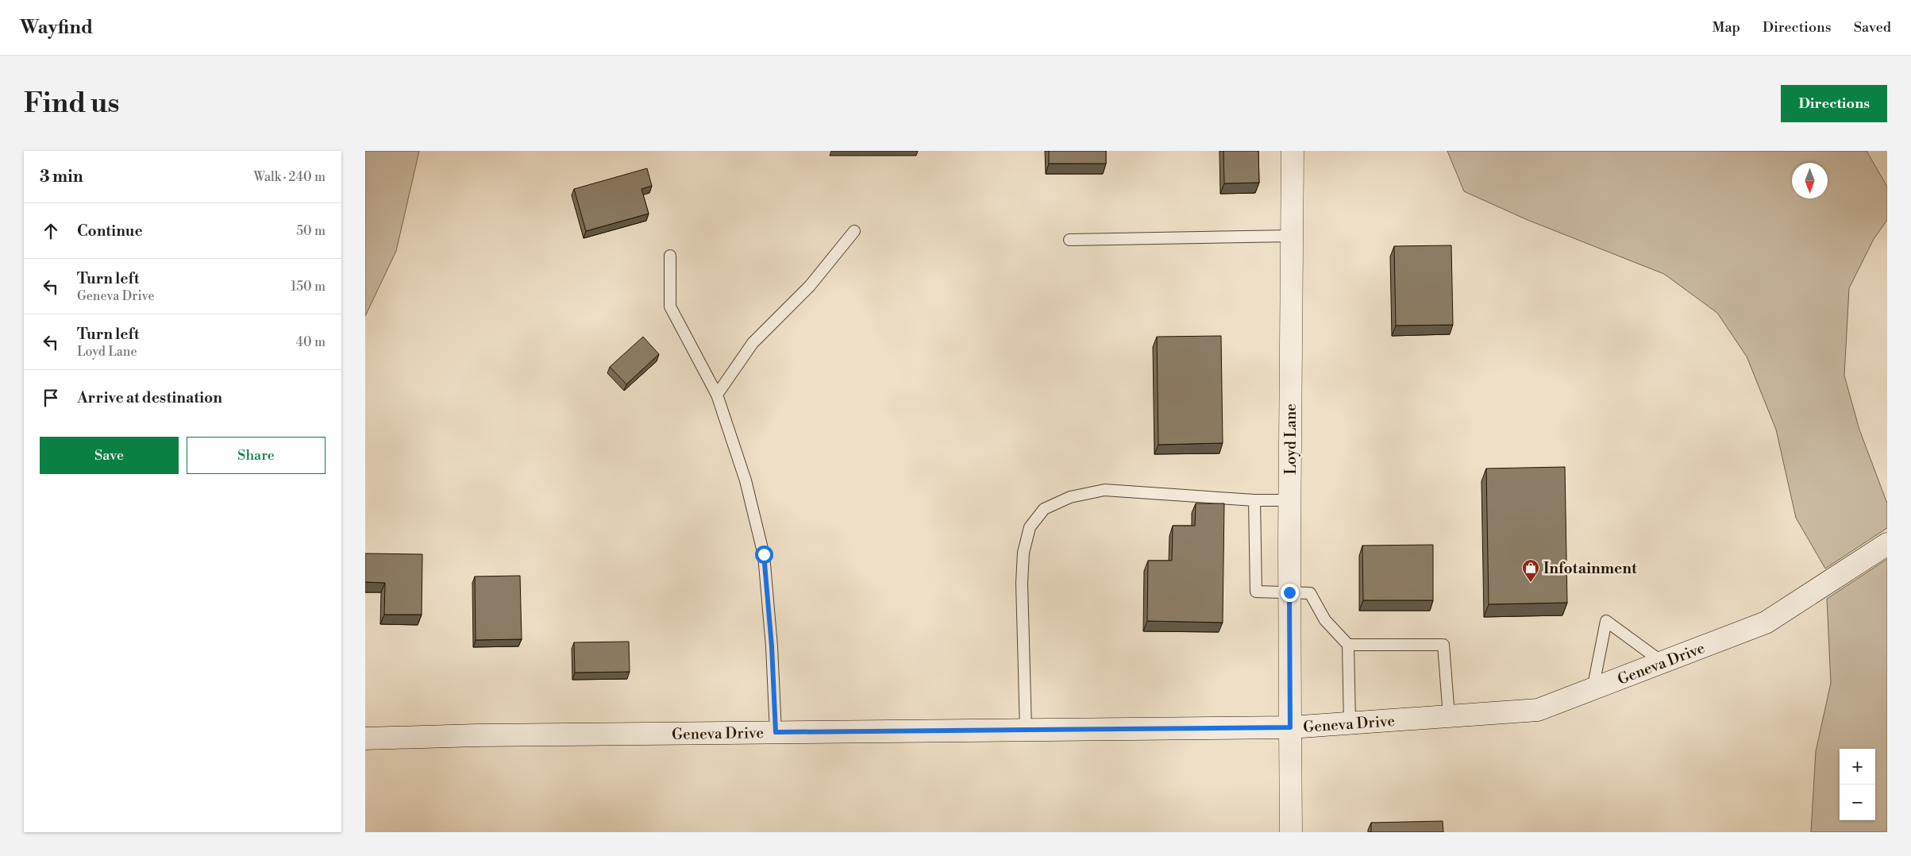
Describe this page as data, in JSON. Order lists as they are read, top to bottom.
{
  "streets": {
    "main road": ["Loyd Lane", "Geneva Drive"]
  },
  "crossings": [
    ["Loyd Lane", "Geneva Drive"]
  ],
  "places": {
    "shop": ["Infotainment"]
  },
  "north": "bottom",
  "page": {
    "header": "Wayfind",
    "nav": ["Map", "Directions", "Saved"],
    "buttons": [
      "Directions",
      ["Save", "Share"]
    ],
    "title": "Find us",
    "heading": ["3 min", "Walk · 240 m"],
    "list": [
      ["Continue", "50 m"],
      ["Turn left", "Geneva Drive", "150 m"],
      ["Turn left", "Loyd Lane", "40 m"],
      "Arrive at destination"
    ],
    "map_buttons": ["+", "−"]
  }
}
